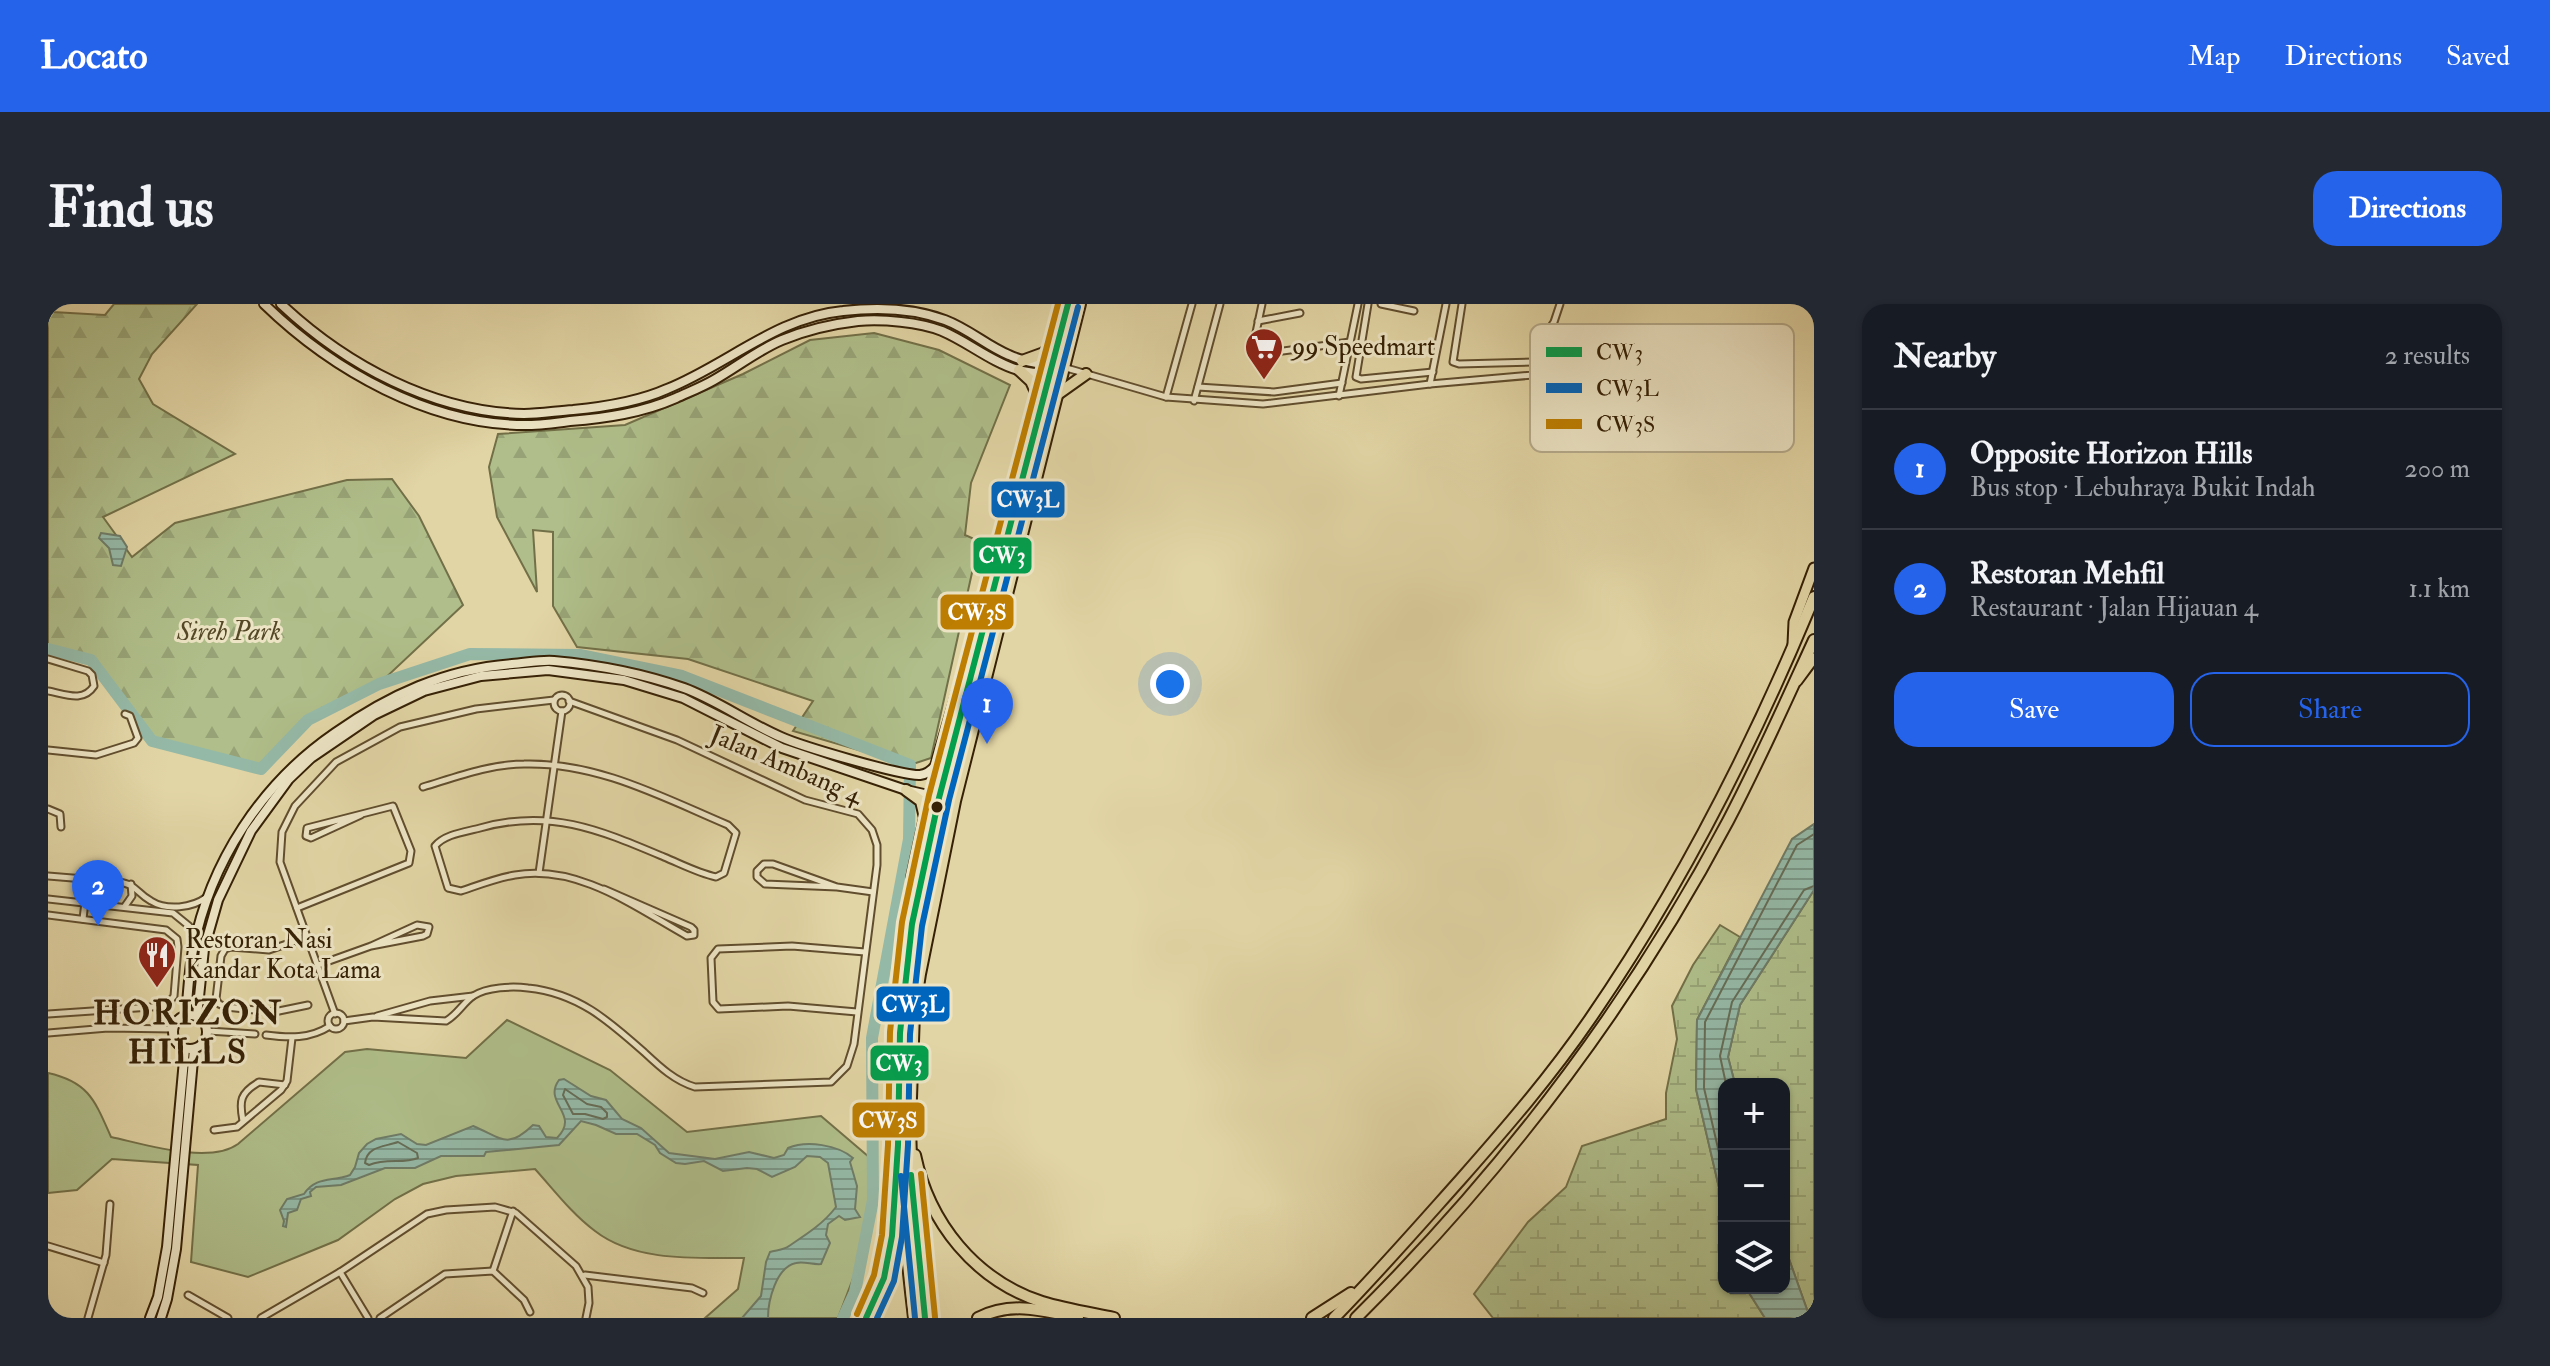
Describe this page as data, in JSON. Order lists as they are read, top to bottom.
{
  "streets": {
    "street": ["Jalan Ambang 4"]
  },
  "districts": ["HORIZON HILLS"],
  "parks": ["Sireh Park"],
  "places": {
    "supermarket": ["99 Speedmart"],
    "restaurant": ["Restoran Nasi Kandar Kota Lama"]
  },
  "lines": ["transit line CW3", "transit line CW3S", "transit line CW3L"],
  "legend": ["CW3", "CW3L", "CW3S"],
  "page": {
    "header": "Locato",
    "nav": ["Map", "Directions", "Saved"],
    "buttons": [
      "Directions",
      ["Save", "Share"]
    ],
    "title": "Find us",
    "heading": ["Nearby", "2 results"],
    "list": [
      {
        "mark": "1",
        "name": "Opposite Horizon Hills",
        "note": "Bus stop · Lebuhraya Bukit Indah",
        "value": "200 m"
      },
      {
        "mark": "2",
        "name": "Restoran Mehfil",
        "note": "Restaurant · Jalan Hijauan 4",
        "value": "1.1 km"
      }
    ],
    "pins": ["1", "2"],
    "map_buttons": ["+", "−"]
  }
}
